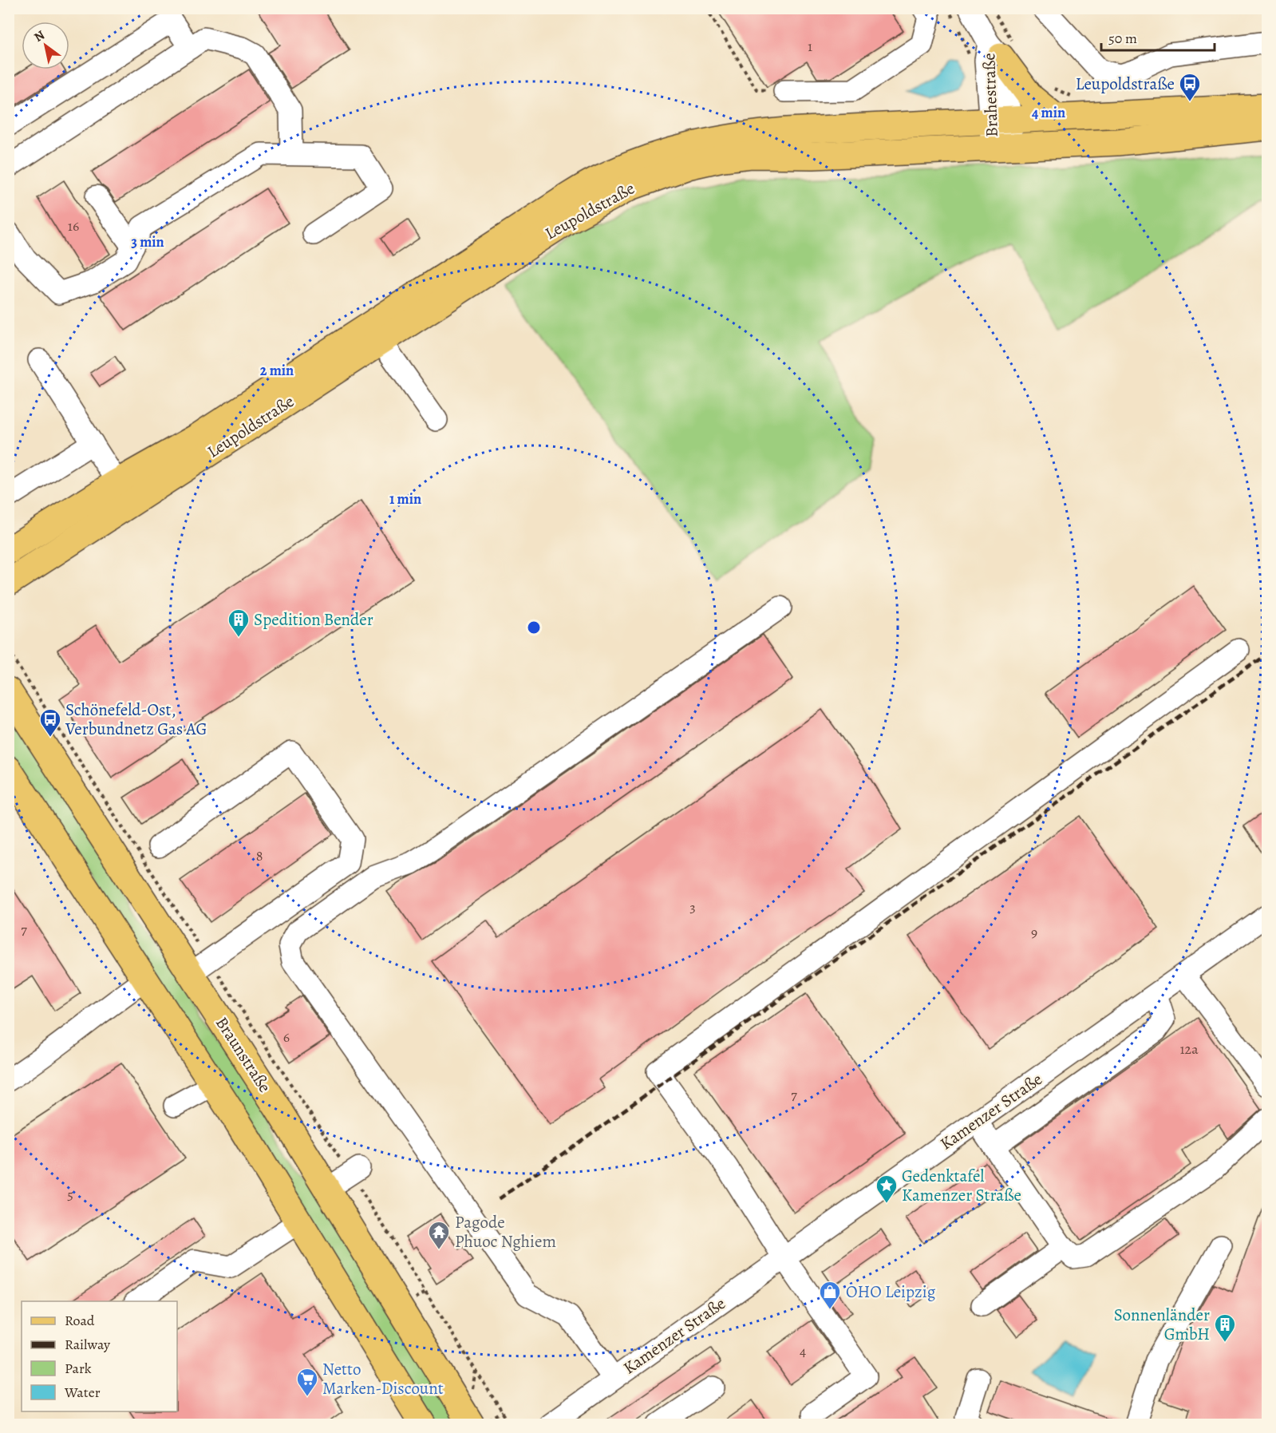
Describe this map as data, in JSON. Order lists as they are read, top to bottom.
{
  "streets": {
    "main road": ["Leupoldstraße", "Braunstraße"],
    "street": ["Brahestraße", "Kamenzer Straße"]
  },
  "crossings": [
    ["Brahestraße", "Leupoldstraße"]
  ],
  "places": {
    "bus stop": ["Leupoldstraße", "Schönefeld-Ost, Verbundnetz Gas AG"],
    "building": ["Spedition Bender", "Sonnenländer GmbH"],
    "place": ["Gedenktafel Kamenzer Straße"],
    "temple": ["Pagode Phuoc Nghiem"],
    "shop": ["OHO Leipzig"],
    "supermarket": ["Netto Marken-Discount"]
  },
  "house_numbers": [
    "1",
    "16",
    "8",
    "3",
    "7",
    "9",
    "6",
    "12a",
    "7",
    "5",
    "4"
  ],
  "legend": [
    "Road",
    "Railway",
    "Park",
    "Water"
  ],
  "scale_bar": "50 m",
  "north": "top left",
  "rings": [
    "4 min",
    "3 min",
    "2 min",
    "1 min"
  ]
}
